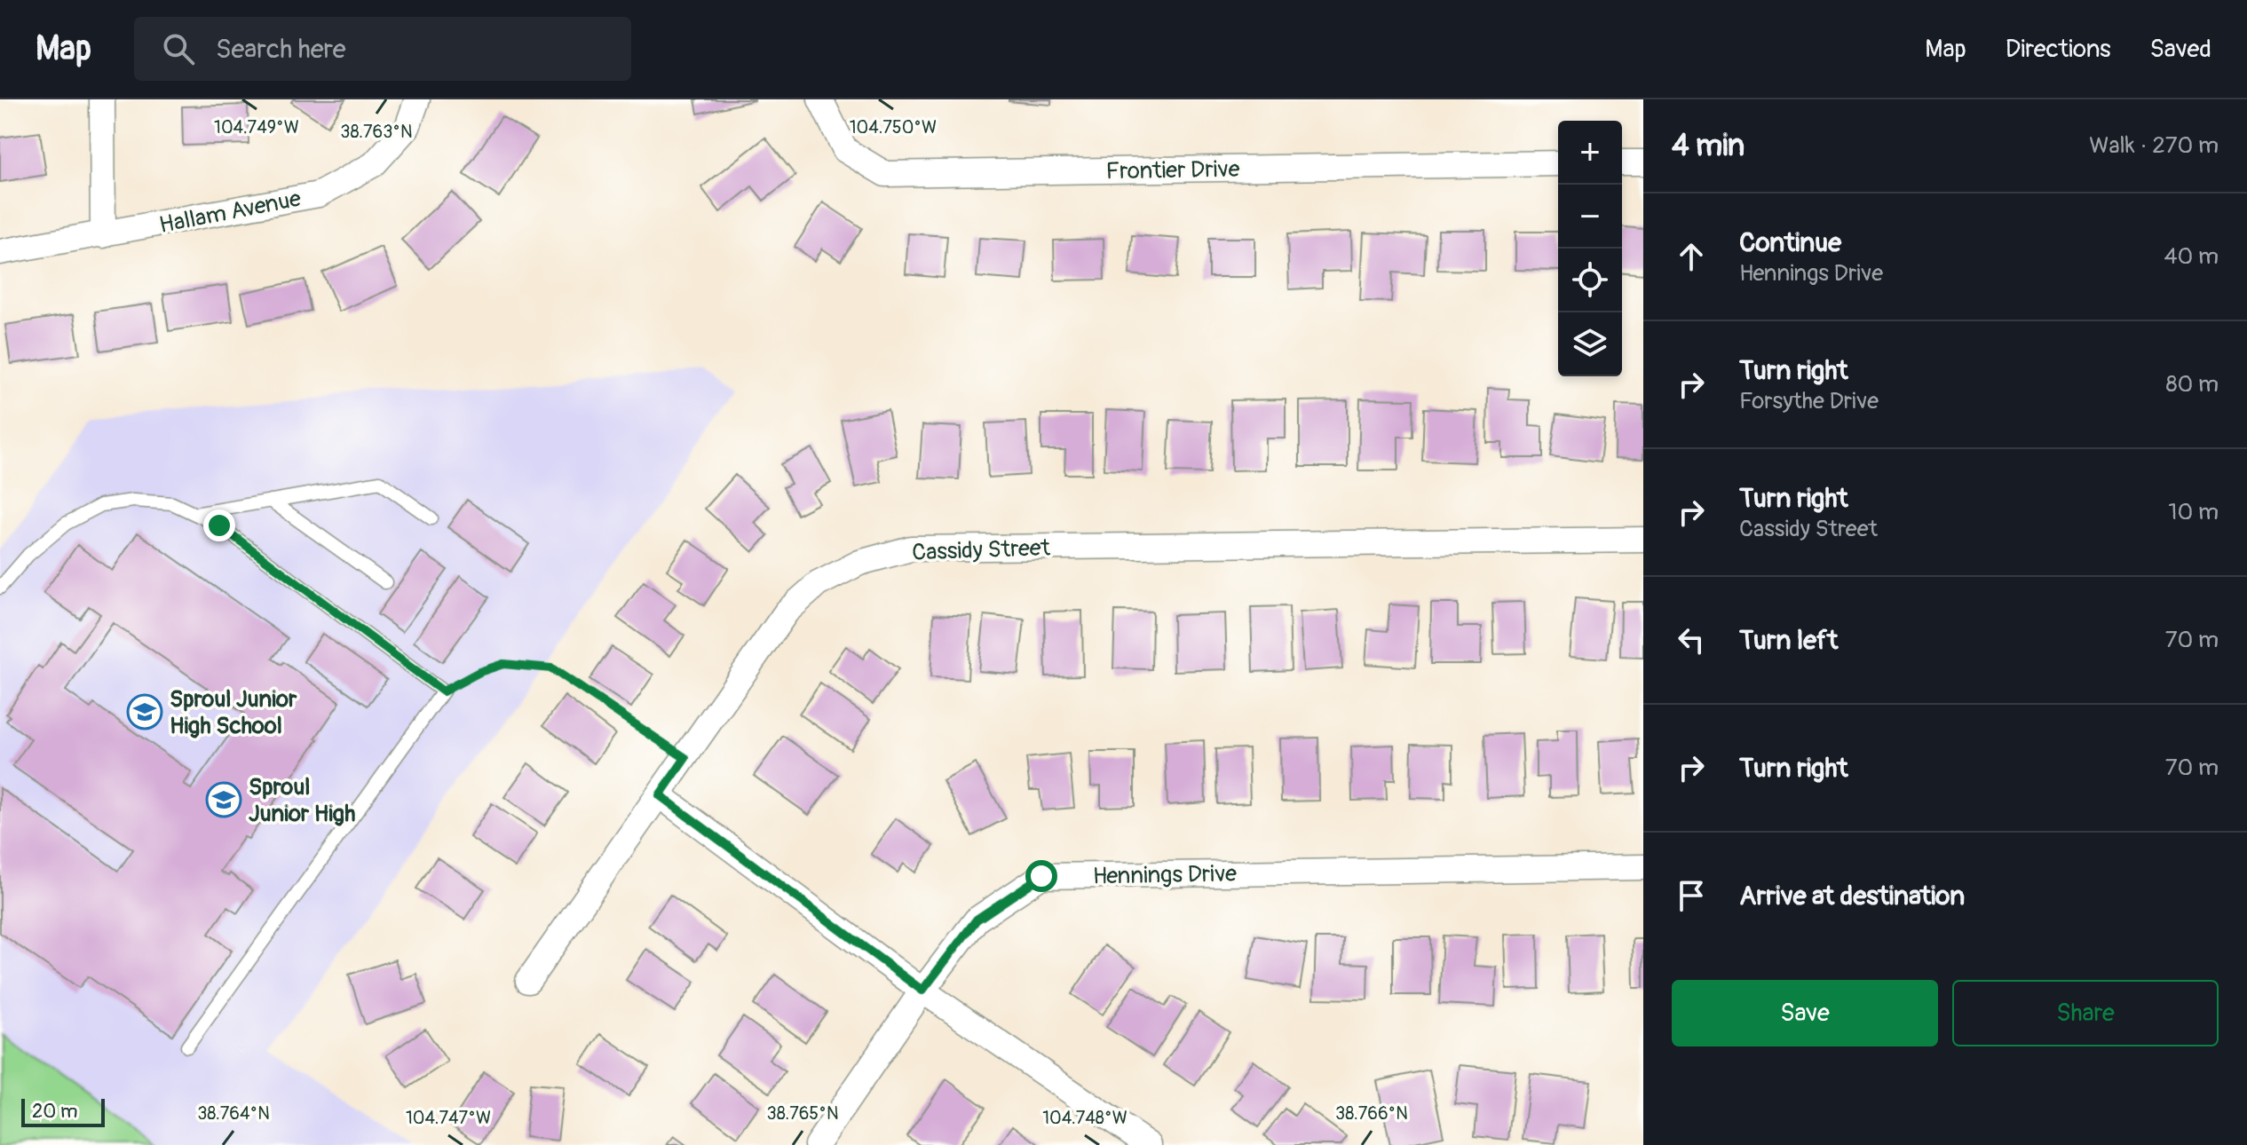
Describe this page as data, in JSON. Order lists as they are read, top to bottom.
{
  "streets": {
    "street": [
      "Frontier Drive",
      "Hallam Avenue",
      "Cassidy Street",
      "Hennings Drive"
    ]
  },
  "places": {
    "school or university": ["Sproul Junior High School", "Sproul Junior High"]
  },
  "scale_bar": "20 m",
  "page": {
    "header": "Map",
    "search": "Search here",
    "nav": ["Map", "Directions", "Saved"],
    "heading": ["4 min", "Walk · 270 m"],
    "map_buttons": ["+", "−"],
    "list": [
      ["Continue", "Hennings Drive", "40 m"],
      ["Turn right", "Forsythe Drive", "80 m"],
      ["Turn right", "Cassidy Street", "10 m"],
      ["Turn left", "70 m"],
      ["Turn right", "70 m"],
      "Arrive at destination"
    ],
    "buttons": ["Save", "Share"],
    "scale": "20 m"
  },
  "coordinates": [
    "104.749°W",
    "104.750°W",
    "38.763°N",
    "38.764°N",
    "38.765°N",
    "38.766°N",
    "104.747°W",
    "104.748°W"
  ]
}
